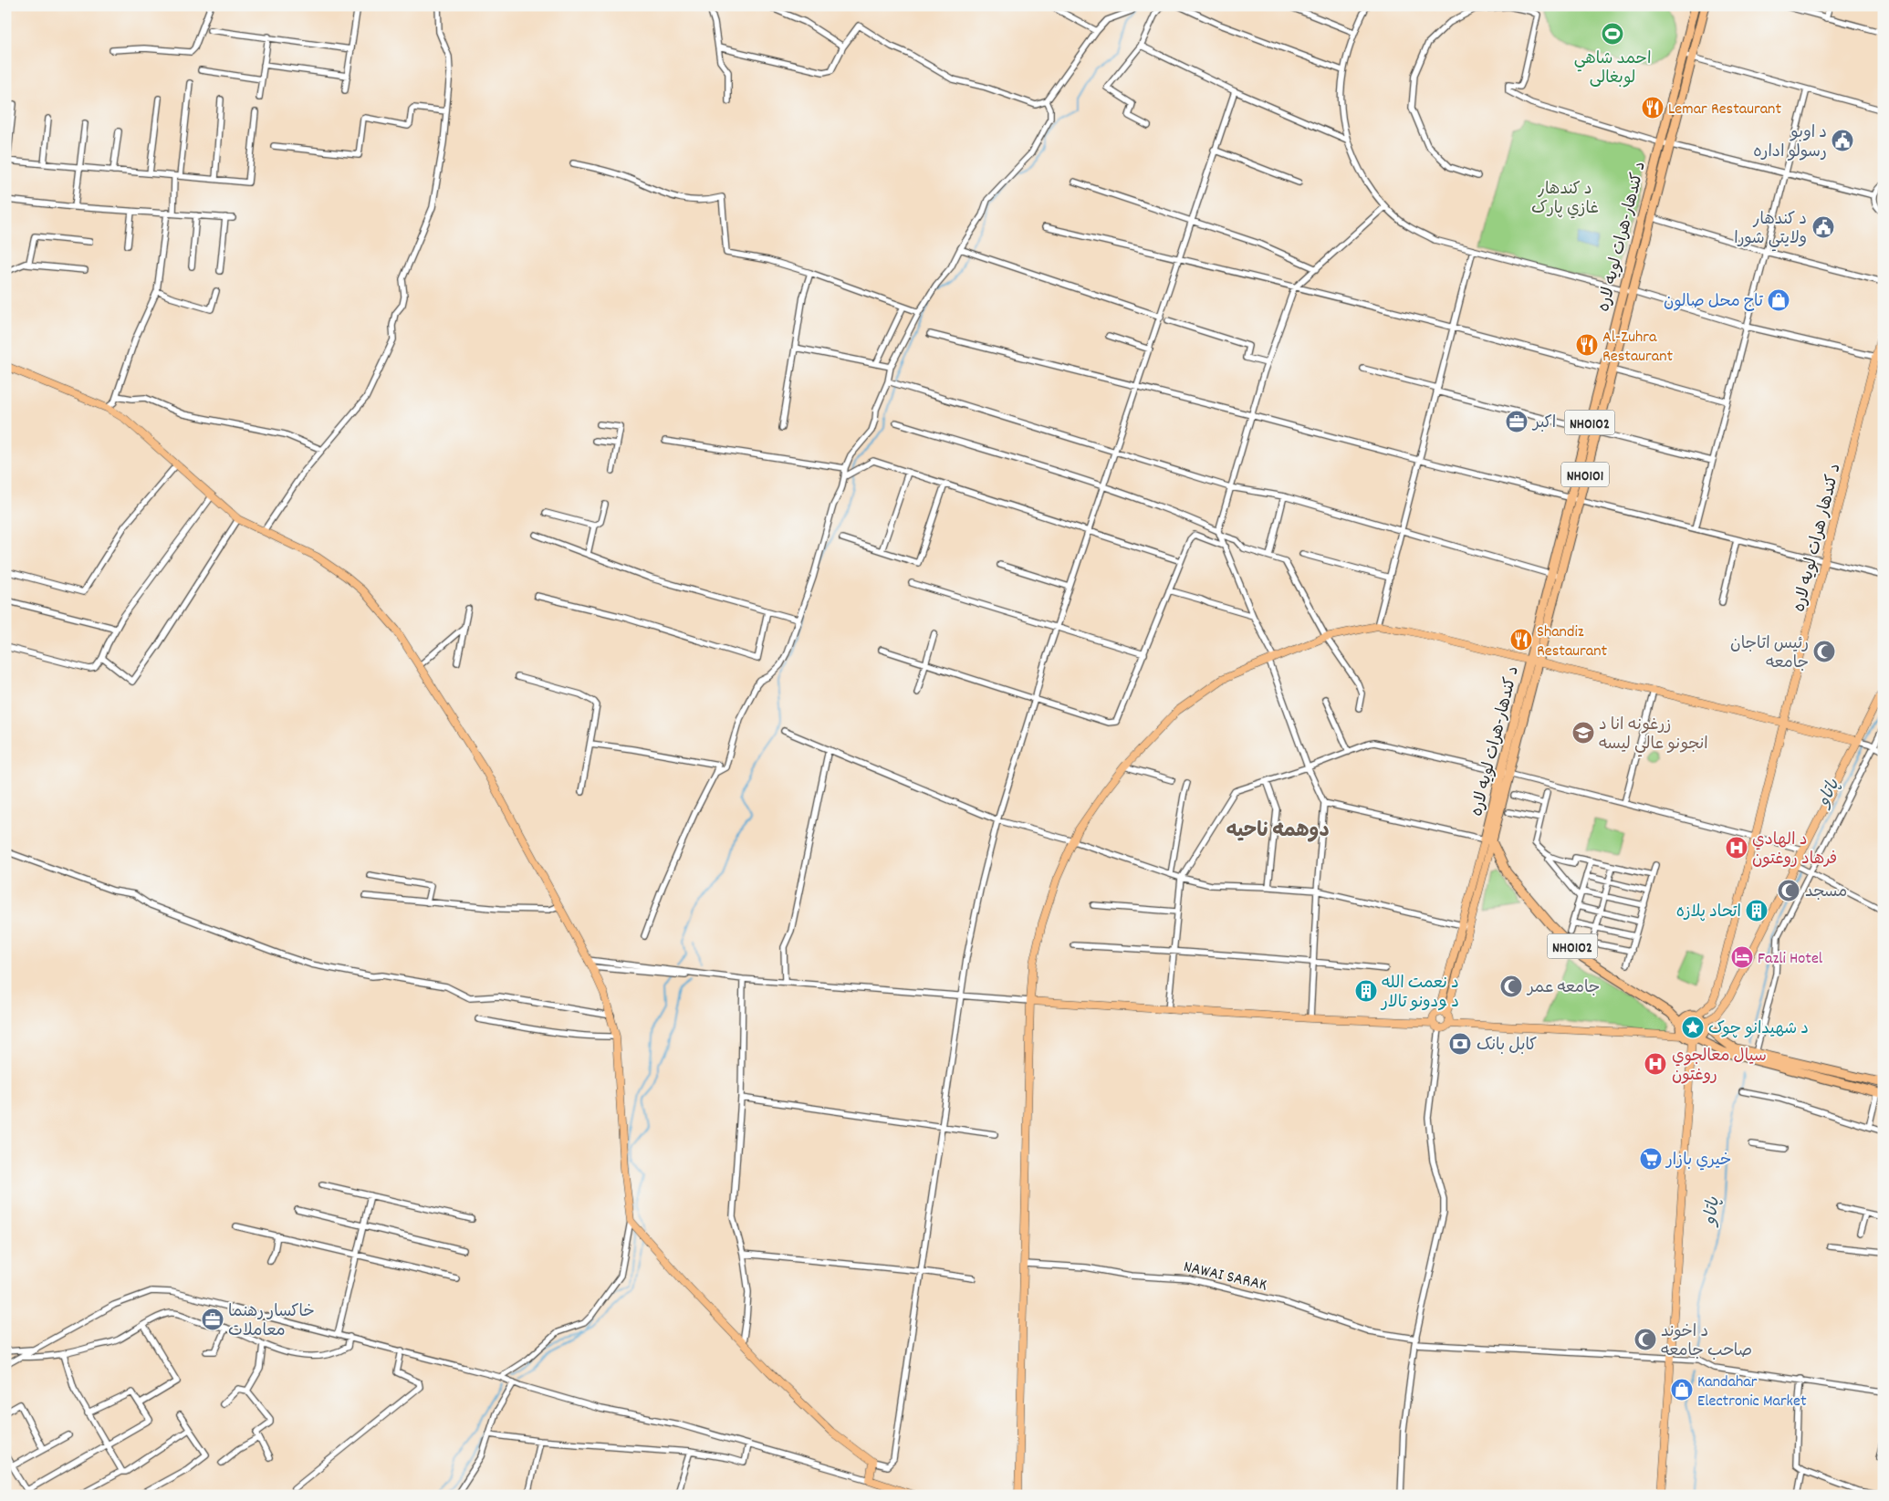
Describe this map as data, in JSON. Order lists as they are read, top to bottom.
{
  "streets": {
    "highway": ["د کندهار-هرات لويه لاره", "NH0102", "NH0101"],
    "main road": ["د کندهار هرات لویه لاره"],
    "street": ["NAWAI SARAK"]
  },
  "crossings": [
    ["د کندهار-هرات لويه لاره", "NH0102"],
    ["NH0102", "د کندهار هرات لویه لاره"]
  ],
  "districts": ["دوهمه ناحیه"],
  "water": ["پاتاو"],
  "parks": ["د کندهار غازي پارک"],
  "places": {
    "sports": ["احمد شاهي لوبغالی"],
    "restaurant": ["Lemar Restaurant", "Al-Zuhra Restaurant", "Shandiz Restaurant"],
    "public building": ["د اوبو رسولو اداره", "د کندهار ولايتي شورا"],
    "shop": ["تاج محل صالون", "Kandahar Electronic Market"],
    "office": ["اکبر", "خاکسار رهنما معاملات"],
    "mosque": [
      "رئيس اتاجان جامعه",
      "مسجد",
      "جامعه عمر",
      "د اخوند صاحب جامعه"
    ],
    "school or university": ["زرغونه انا د انجونو عالي لیسه"],
    "hospital": ["د الهادي فرهاد روغتون", "سيال معالجوي روغتون"],
    "building": ["اتحاد پلازه", "د نعمت الله د ودونو تالار"],
    "hotel": ["Fazli Hotel"],
    "place": ["د شهيدانو چوک"],
    "bank": ["کابل بانک"],
    "supermarket": ["خیري بازار"]
  }
}
